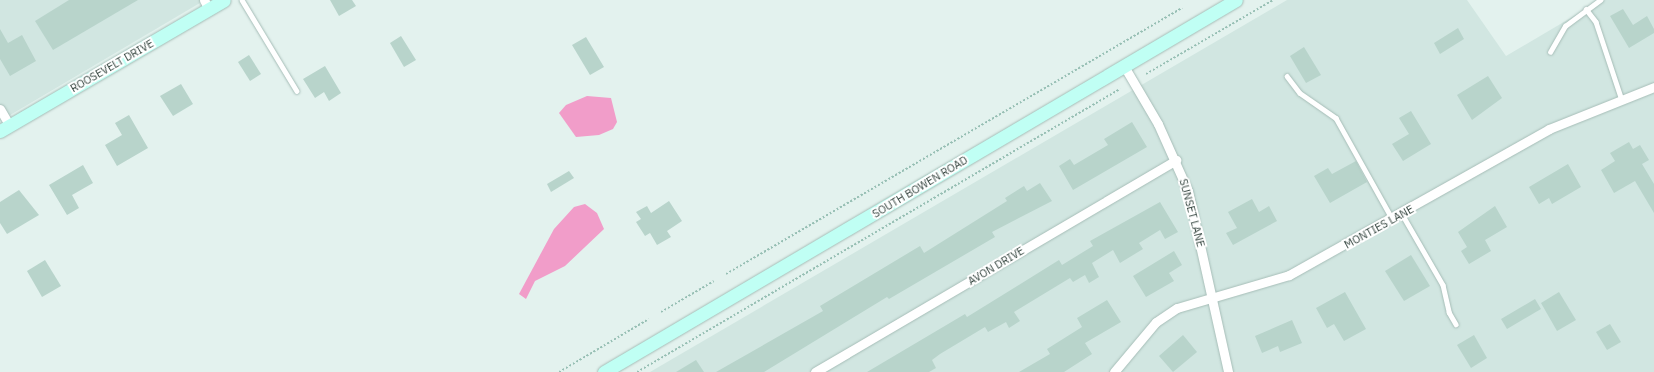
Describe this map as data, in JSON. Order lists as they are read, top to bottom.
{
  "streets": {
    "main road": ["ROOSEVELT DRIVE", "SOUTH BOWEN ROAD"],
    "street": ["SUNSET LANE", "MONTIES LANE", "AVON DRIVE"]
  },
  "crossings": [
    ["SOUTH BOWEN ROAD", "SUNSET LANE"],
    ["SUNSET LANE", "MONTIES LANE"],
    ["SUNSET LANE", "AVON DRIVE"]
  ]
}
